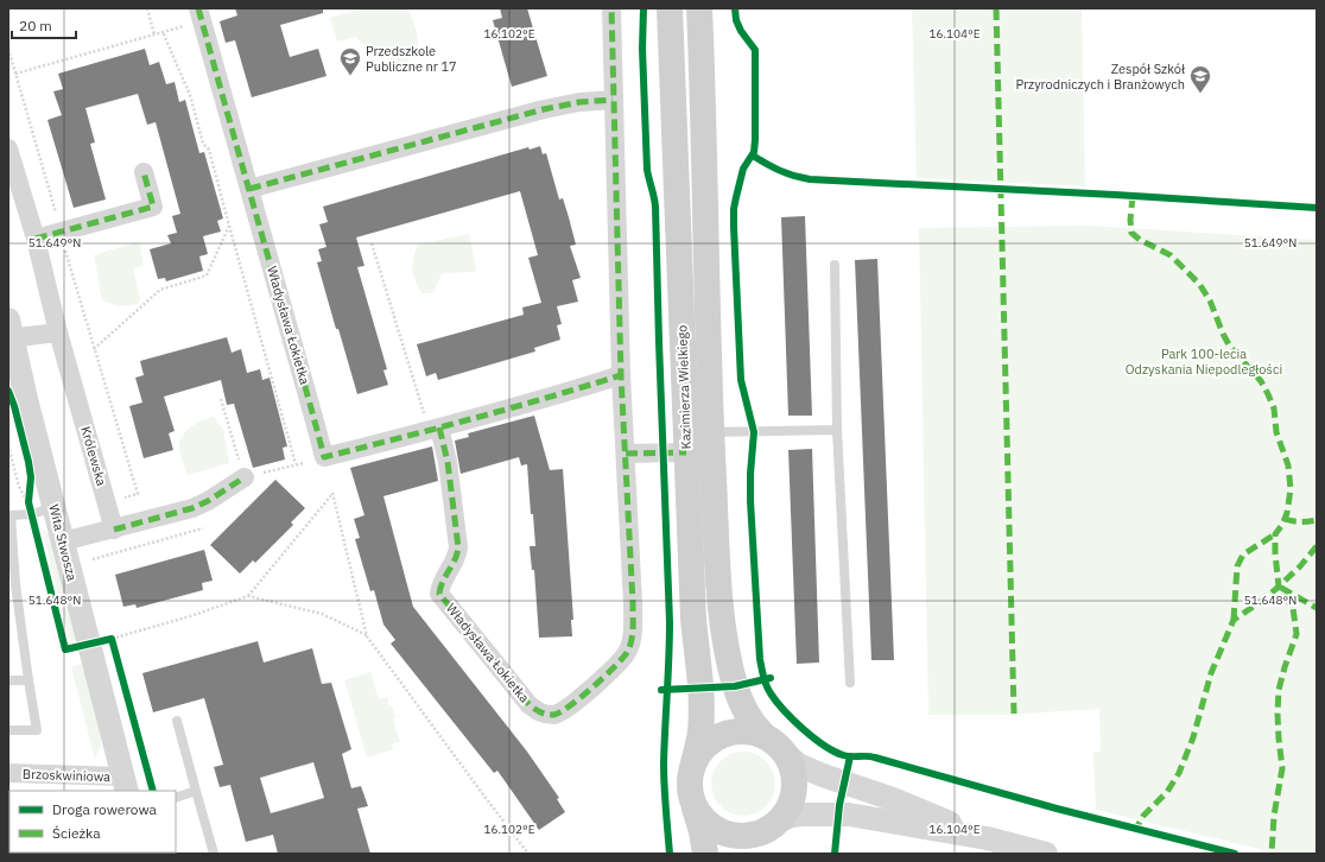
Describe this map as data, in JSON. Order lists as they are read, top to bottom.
{
  "streets": {
    "main road": ["Kazimierza Wielkiego"],
    "street": [
      "Władysława Łokietka",
      "Królewska",
      "Wita Stwosza",
      "Brzoskwiniowa"
    ]
  },
  "crossings": [
    ["Wita Stwosza", "Brzoskwiniowa"]
  ],
  "parks": ["Park 100-lecia Odzyskania Niepodległości"],
  "places": {
    "school or university": ["Przedszkole Publiczne nr 17", "Zespół Szkół Przyrodniczych i Branżowych"]
  },
  "legend": ["Droga rowerowa", "Ścieżka"],
  "scale_bar": "20 m",
  "coordinates": [
    "16.102°E",
    "16.104°E",
    "51.649°N",
    "51.648°N"
  ]
}
